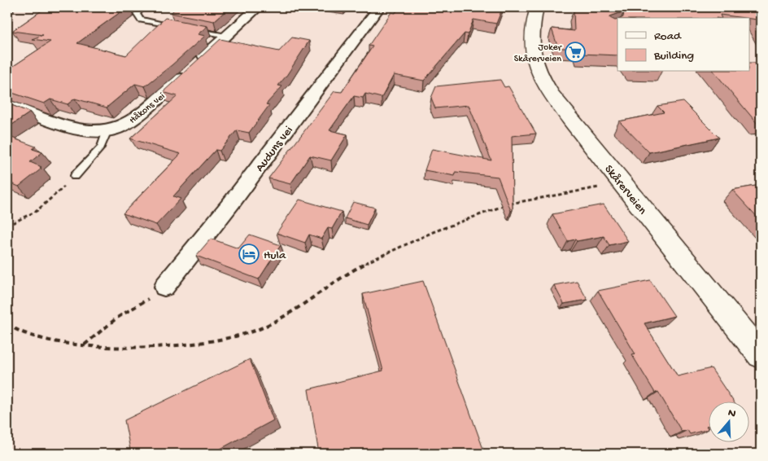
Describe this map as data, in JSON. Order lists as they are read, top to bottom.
{
  "streets": {
    "street": ["Håkons vei", "Auduns vei", "Skårerveien"]
  },
  "places": {
    "supermarket": ["Joker Skårerveien"],
    "hotel": ["Hula"]
  },
  "legend": ["Road", "Building"],
  "north": "top"
}
